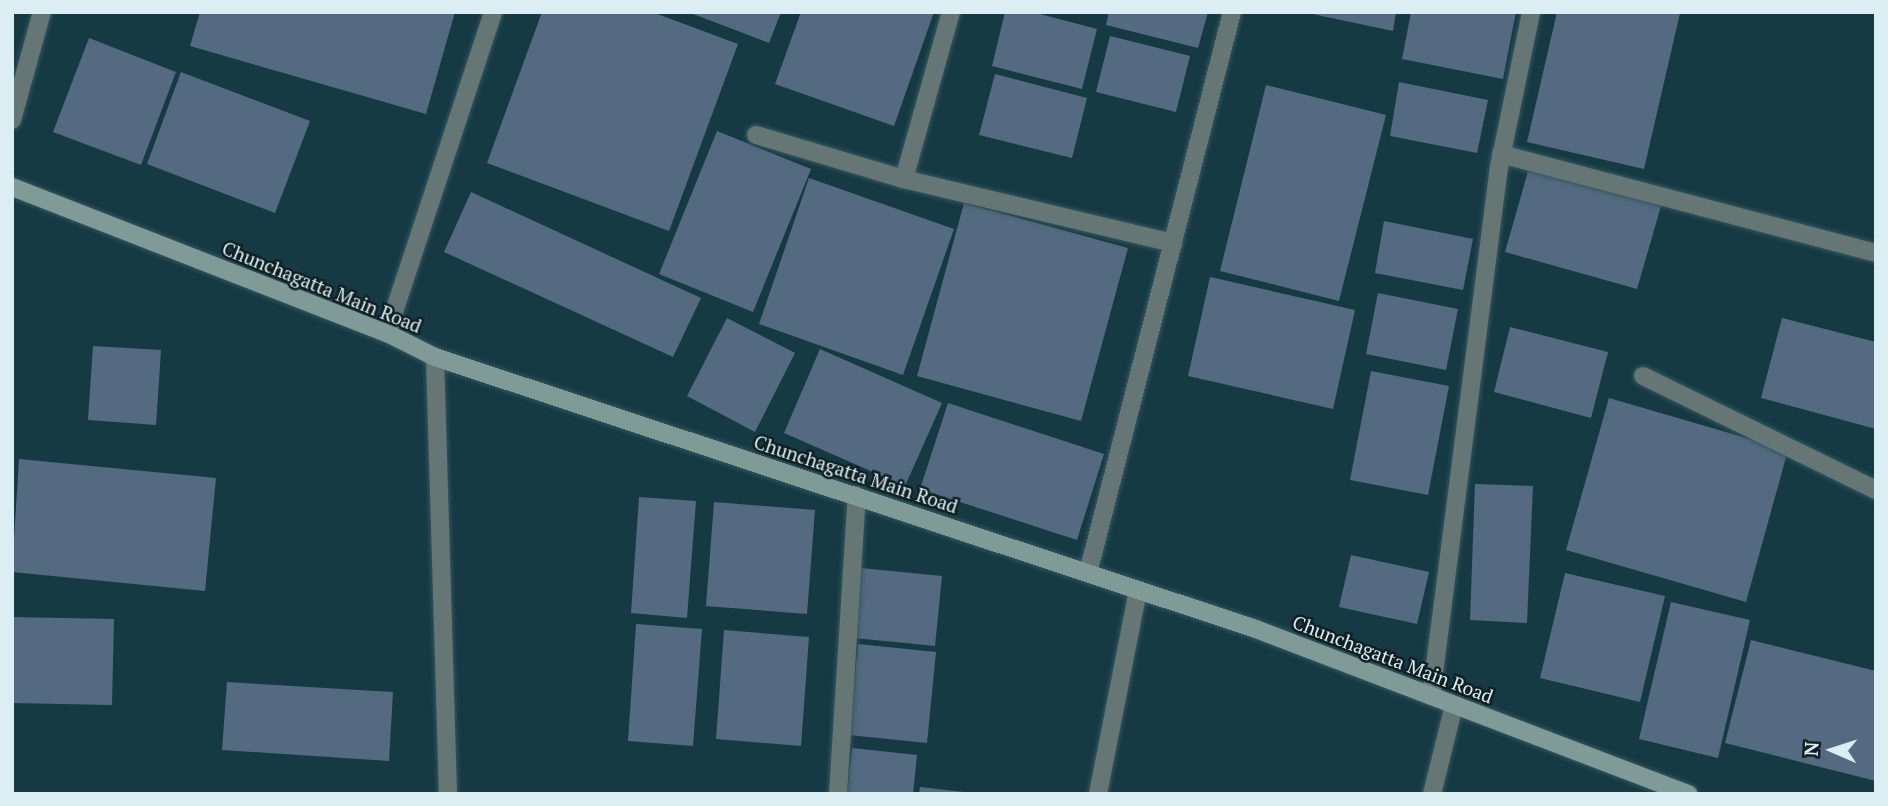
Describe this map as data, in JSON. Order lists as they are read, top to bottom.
{
  "streets": {
    "street": ["Chunchagatta Main Road"]
  },
  "north": "left"
}
